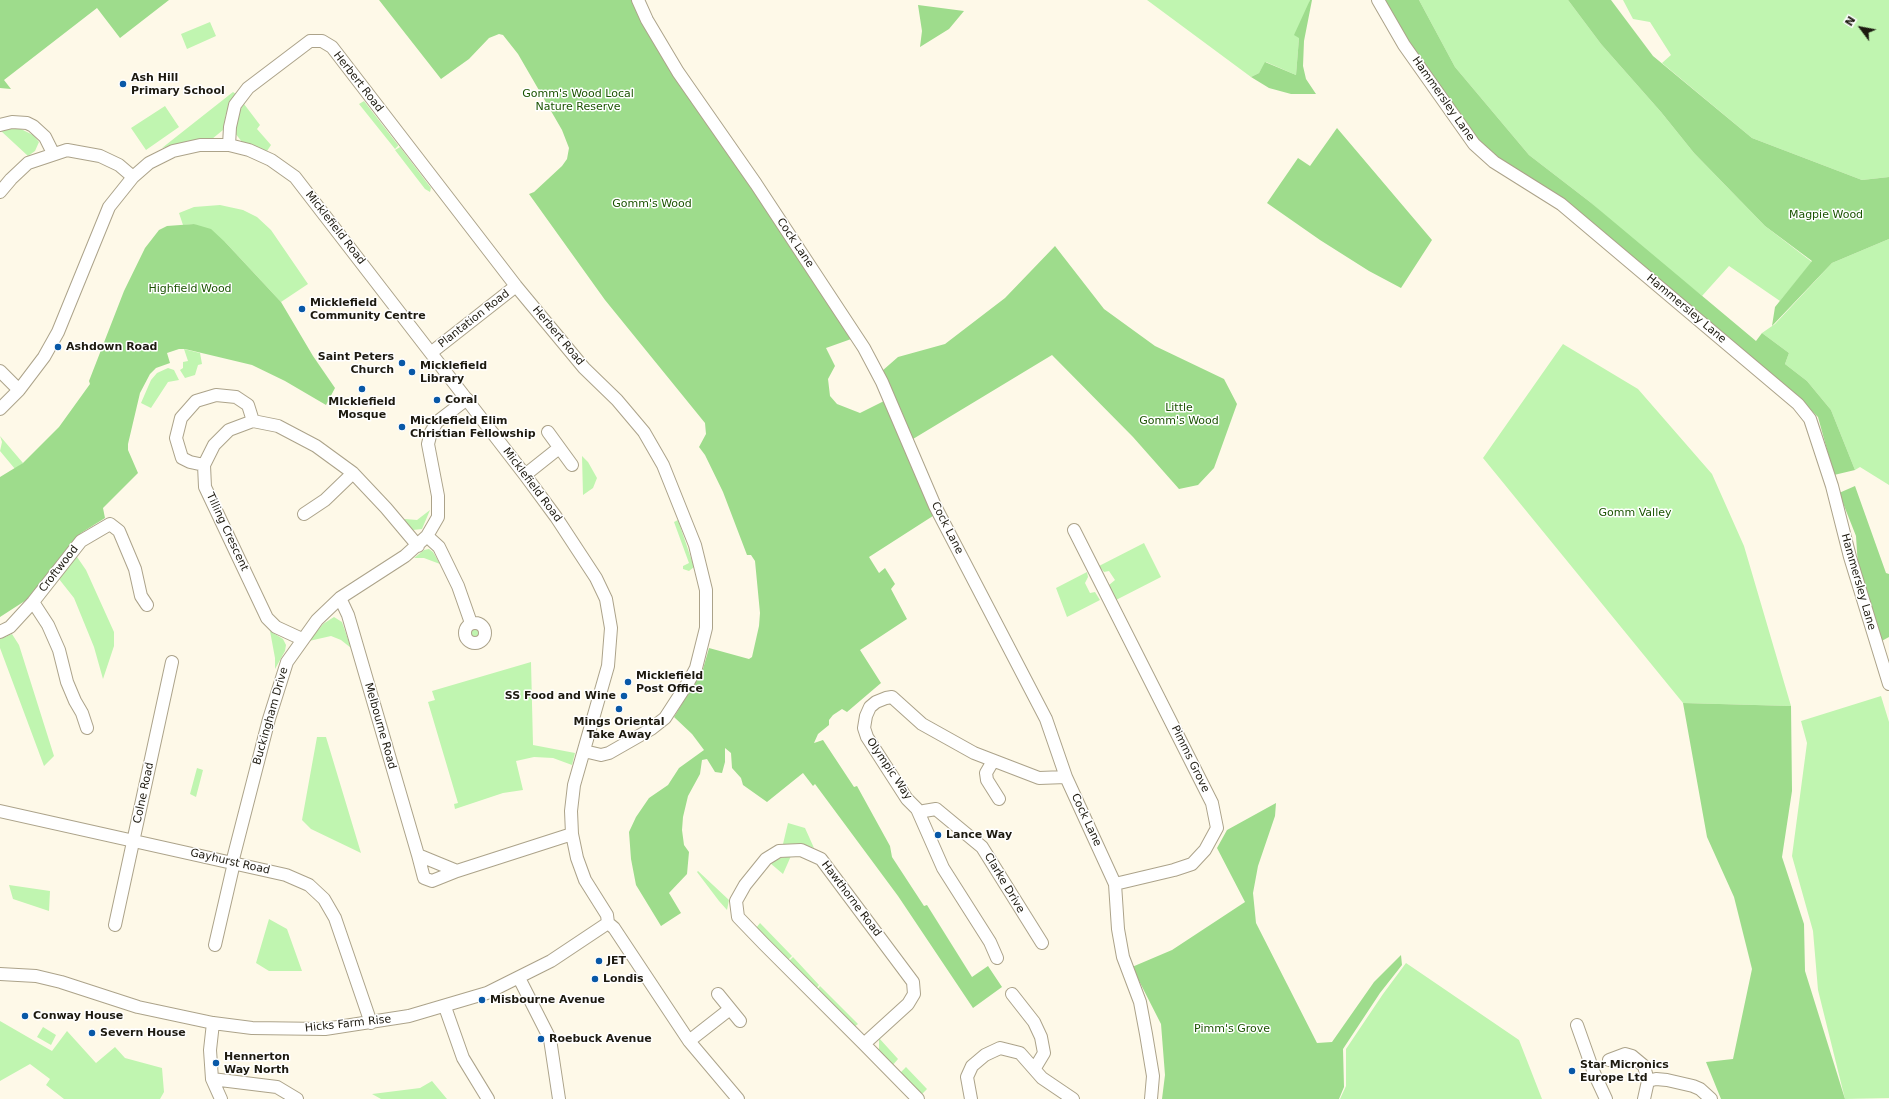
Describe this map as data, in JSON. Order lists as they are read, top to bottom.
{
  "streets": {
    "street": [
      "Herbert Road",
      "Hammersley Lane",
      "Micklefield Road",
      "Cock Lane",
      "Plantation Road",
      "Tilling Crescent",
      "Croftwood",
      "Buckingham Drive",
      "Melbourne Road",
      "Pimms Grove",
      "Olympic Way",
      "Colne Road",
      "Gayhurst Road",
      "Clarke Drive",
      "Hawthorne Road",
      "Hicks Farm Rise"
    ]
  },
  "crossings": [
    ["Herbert Road", "Micklefield Road"],
    ["Herbert Road", "Plantation Road"],
    ["Micklefield Road", "Plantation Road"],
    ["Micklefield Road", "Buckingham Drive"],
    ["Micklefield Road", "Melbourne Road"],
    ["Micklefield Road", "Hicks Farm Rise"],
    ["Cock Lane", "Pimms Grove"],
    ["Cock Lane", "Olympic Way"],
    ["Tilling Crescent", "Buckingham Drive"],
    ["Buckingham Drive", "Melbourne Road"],
    ["Buckingham Drive", "Gayhurst Road"],
    ["Olympic Way", "Clarke Drive"],
    ["Colne Road", "Gayhurst Road"],
    ["Gayhurst Road", "Hicks Farm Rise"]
  ],
  "parks": [
    "Gomm's Wood Local Nature Reserve",
    "Gomm's Wood",
    "Magpie Wood",
    "Highfield Wood",
    "Little Gomm's Wood",
    "Gomm Valley",
    "Pimm's Grove"
  ],
  "places": [
    "Ash Hill Primary School",
    "Micklefield Community Centre",
    "Ashdown Road",
    "Saint Peters Church",
    "Micklefield Library",
    "MIcklefield Mosque",
    "Coral",
    "Micklefield Elim Christian Fellowship",
    "Micklefield Post Office",
    "SS Food and Wine",
    "Mings Oriental Take Away",
    "Lance Way",
    "JET",
    "Londis",
    "Misbourne Avenue",
    "Conway House",
    "Severn House",
    "Roebuck Avenue",
    "Hennerton Way North",
    "Star Micronics Europe Ltd"
  ],
  "north": "top left"
}
